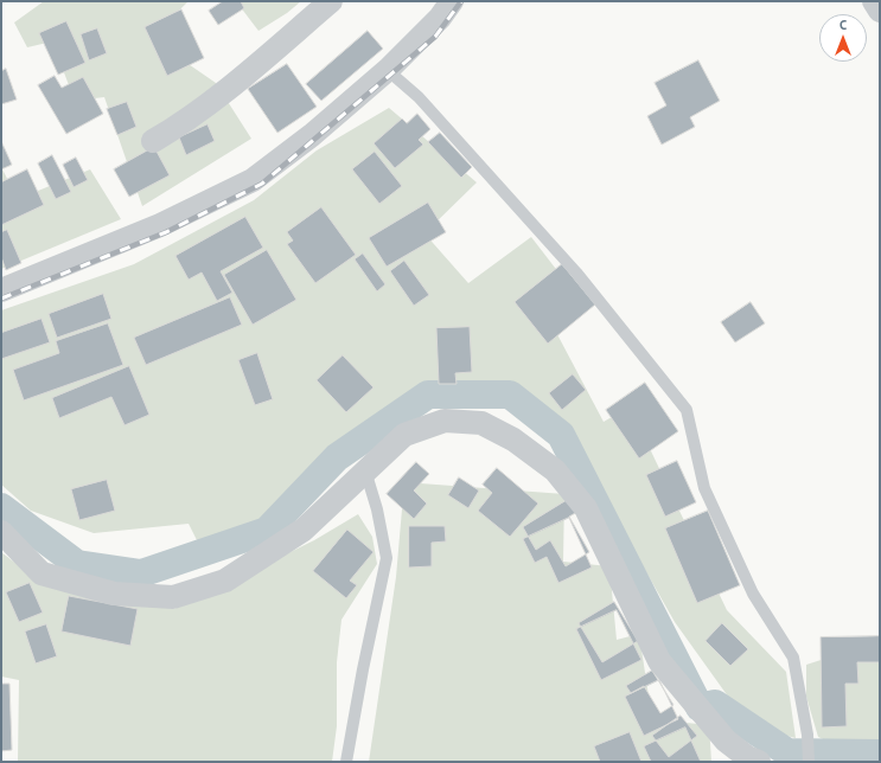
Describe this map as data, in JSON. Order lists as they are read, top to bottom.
{
  "north": "top"
}
